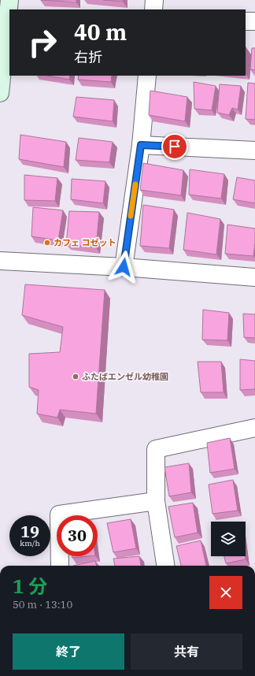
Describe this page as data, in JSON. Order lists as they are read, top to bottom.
{
  "places": ["カフェ コゼット", "ふたばエンゼル幼稚園"],
  "page": {
    "turn": ["40 m", "右折"],
    "speed": "19 km/h",
    "limit": "30",
    "heading": ["1 分", "50 m · 13:10"],
    "buttons": ["終了", "共有"]
  }
}
